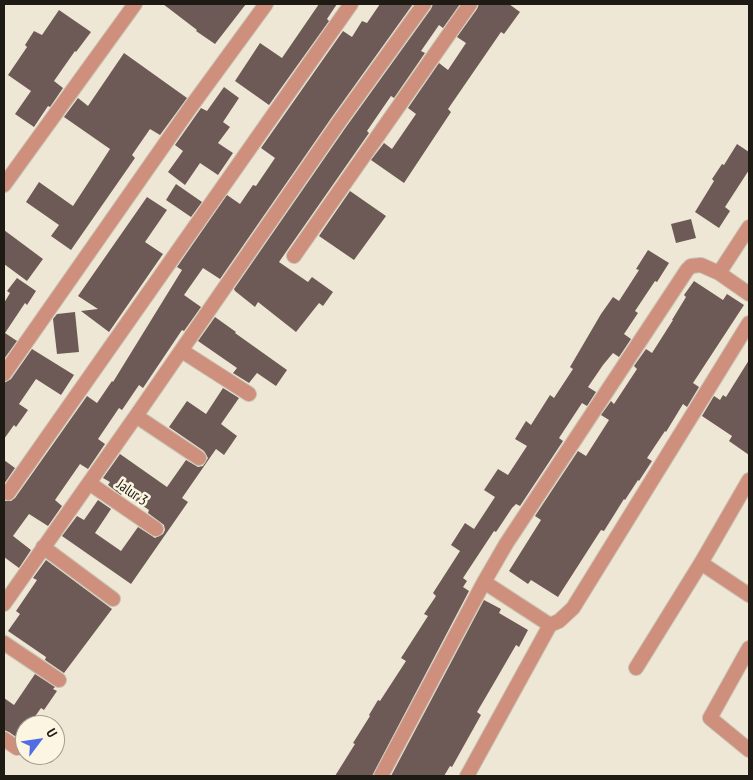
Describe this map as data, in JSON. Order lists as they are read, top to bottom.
{
  "streets": {
    "street": ["Jalur 3"]
  },
  "north": "top right"
}
